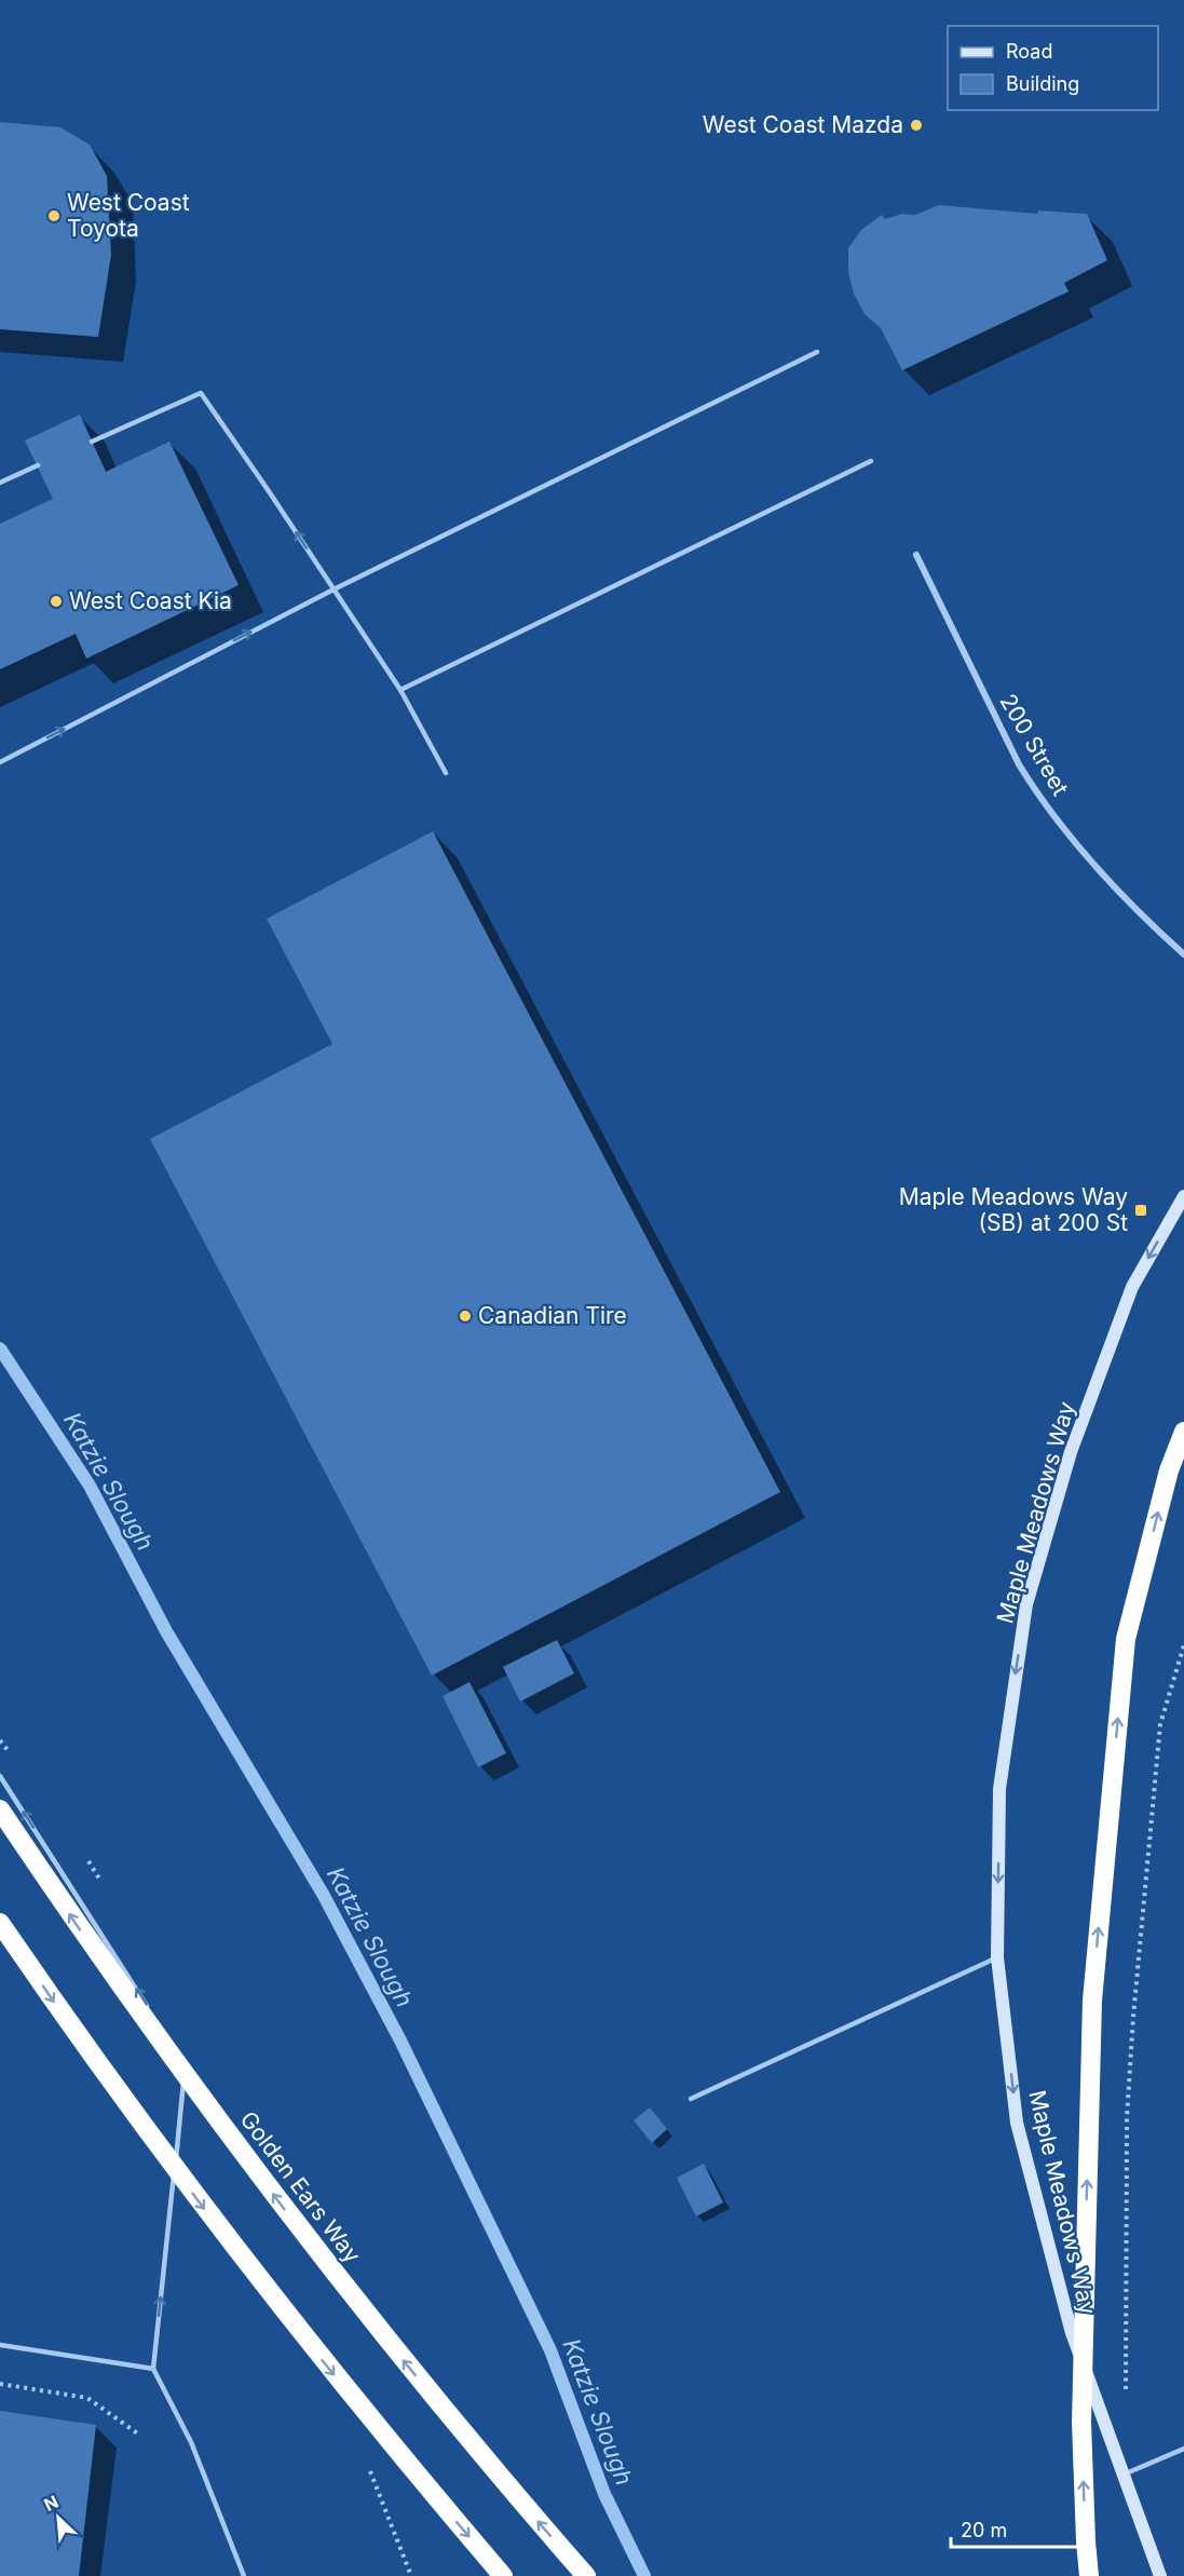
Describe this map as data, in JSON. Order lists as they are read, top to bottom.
{
  "streets": {
    "highway": ["Golden Ears Way"],
    "main road": ["Maple Meadows Way"],
    "street": ["200 Street"]
  },
  "one_way": ["Maple Meadows Way"],
  "water": ["Katzie Slough"],
  "places": {
    "other": [
      "West Coast Mazda",
      "West Coast Toyota",
      "West Coast Kia",
      "Canadian Tire"
    ],
    "transit": ["Maple Meadows Way (SB) at 200 St"]
  },
  "legend": ["Road", "Building"],
  "scale_bar": "20 m",
  "north": "top left"
}
